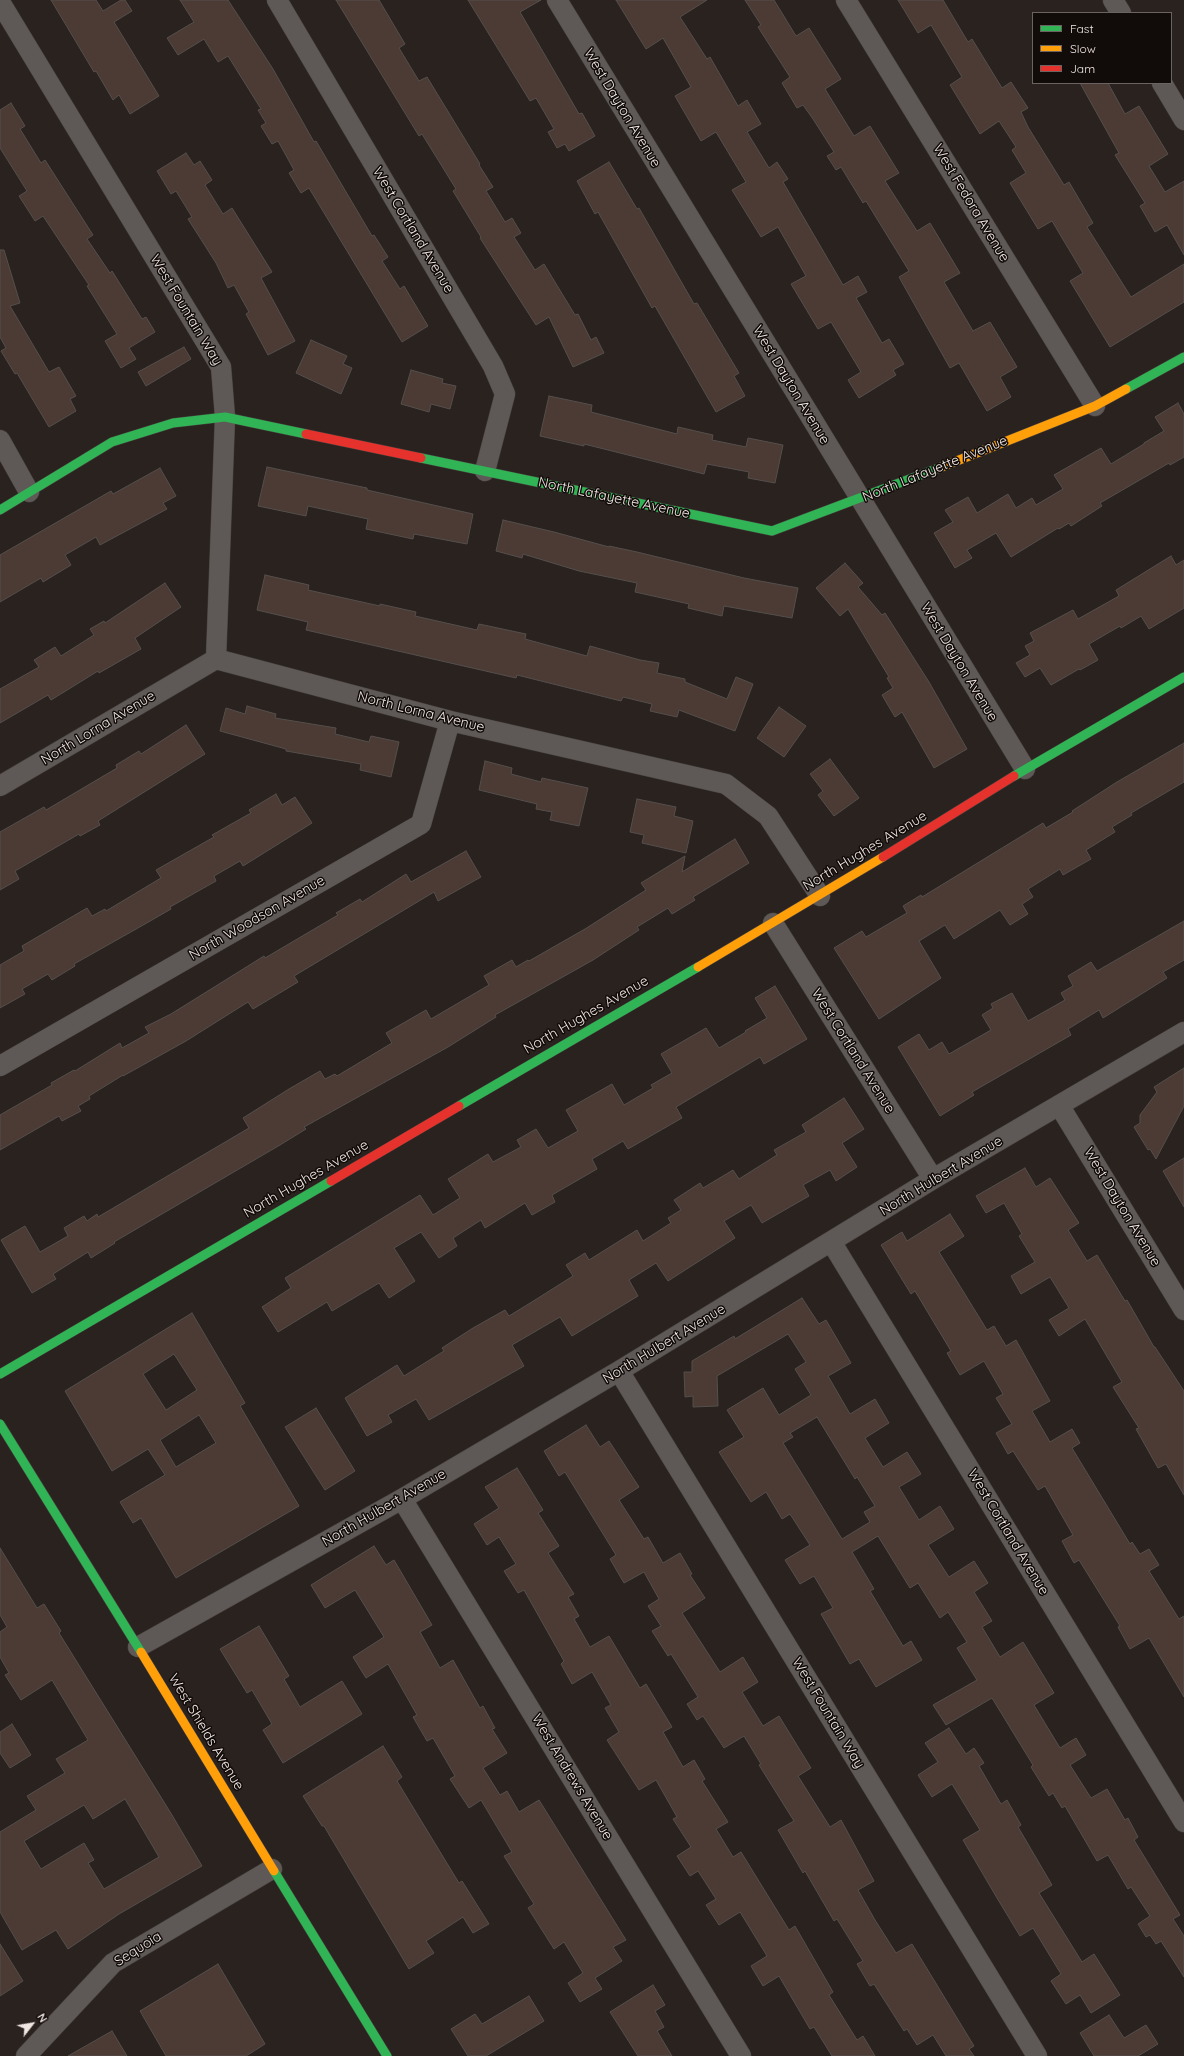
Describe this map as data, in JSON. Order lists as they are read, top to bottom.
{
  "streets": {
    "street": [
      "West Dayton Avenue",
      "West Fedora Avenue",
      "West Cortland Avenue",
      "West Fountain Way",
      "North Lafayette Avenue",
      "North Lorna Avenue",
      "North Hughes Avenue",
      "North Woodson Avenue",
      "North Hulbert Avenue",
      "West Shields Avenue",
      "West Andrews Avenue",
      "Sequoia"
    ]
  },
  "crossings": [
    ["West Dayton Avenue", "North Lafayette Avenue"],
    ["West Dayton Avenue", "North Hughes Avenue"],
    ["West Dayton Avenue", "North Hulbert Avenue"],
    ["West Fedora Avenue", "North Lafayette Avenue"],
    ["West Cortland Avenue", "North Lafayette Avenue"],
    ["West Cortland Avenue", "North Hughes Avenue"],
    ["West Cortland Avenue", "North Hulbert Avenue"],
    ["West Fountain Way", "North Lafayette Avenue"],
    ["West Fountain Way", "North Lorna Avenue"],
    ["West Fountain Way", "North Hulbert Avenue"],
    ["North Lorna Avenue", "North Hughes Avenue"],
    ["North Lorna Avenue", "North Woodson Avenue"],
    ["North Hulbert Avenue", "West Shields Avenue"],
    ["North Hulbert Avenue", "West Andrews Avenue"],
    ["West Shields Avenue", "Sequoia"]
  ],
  "legend": ["Fast", "Slow", "Jam"],
  "north": "top right"
}
